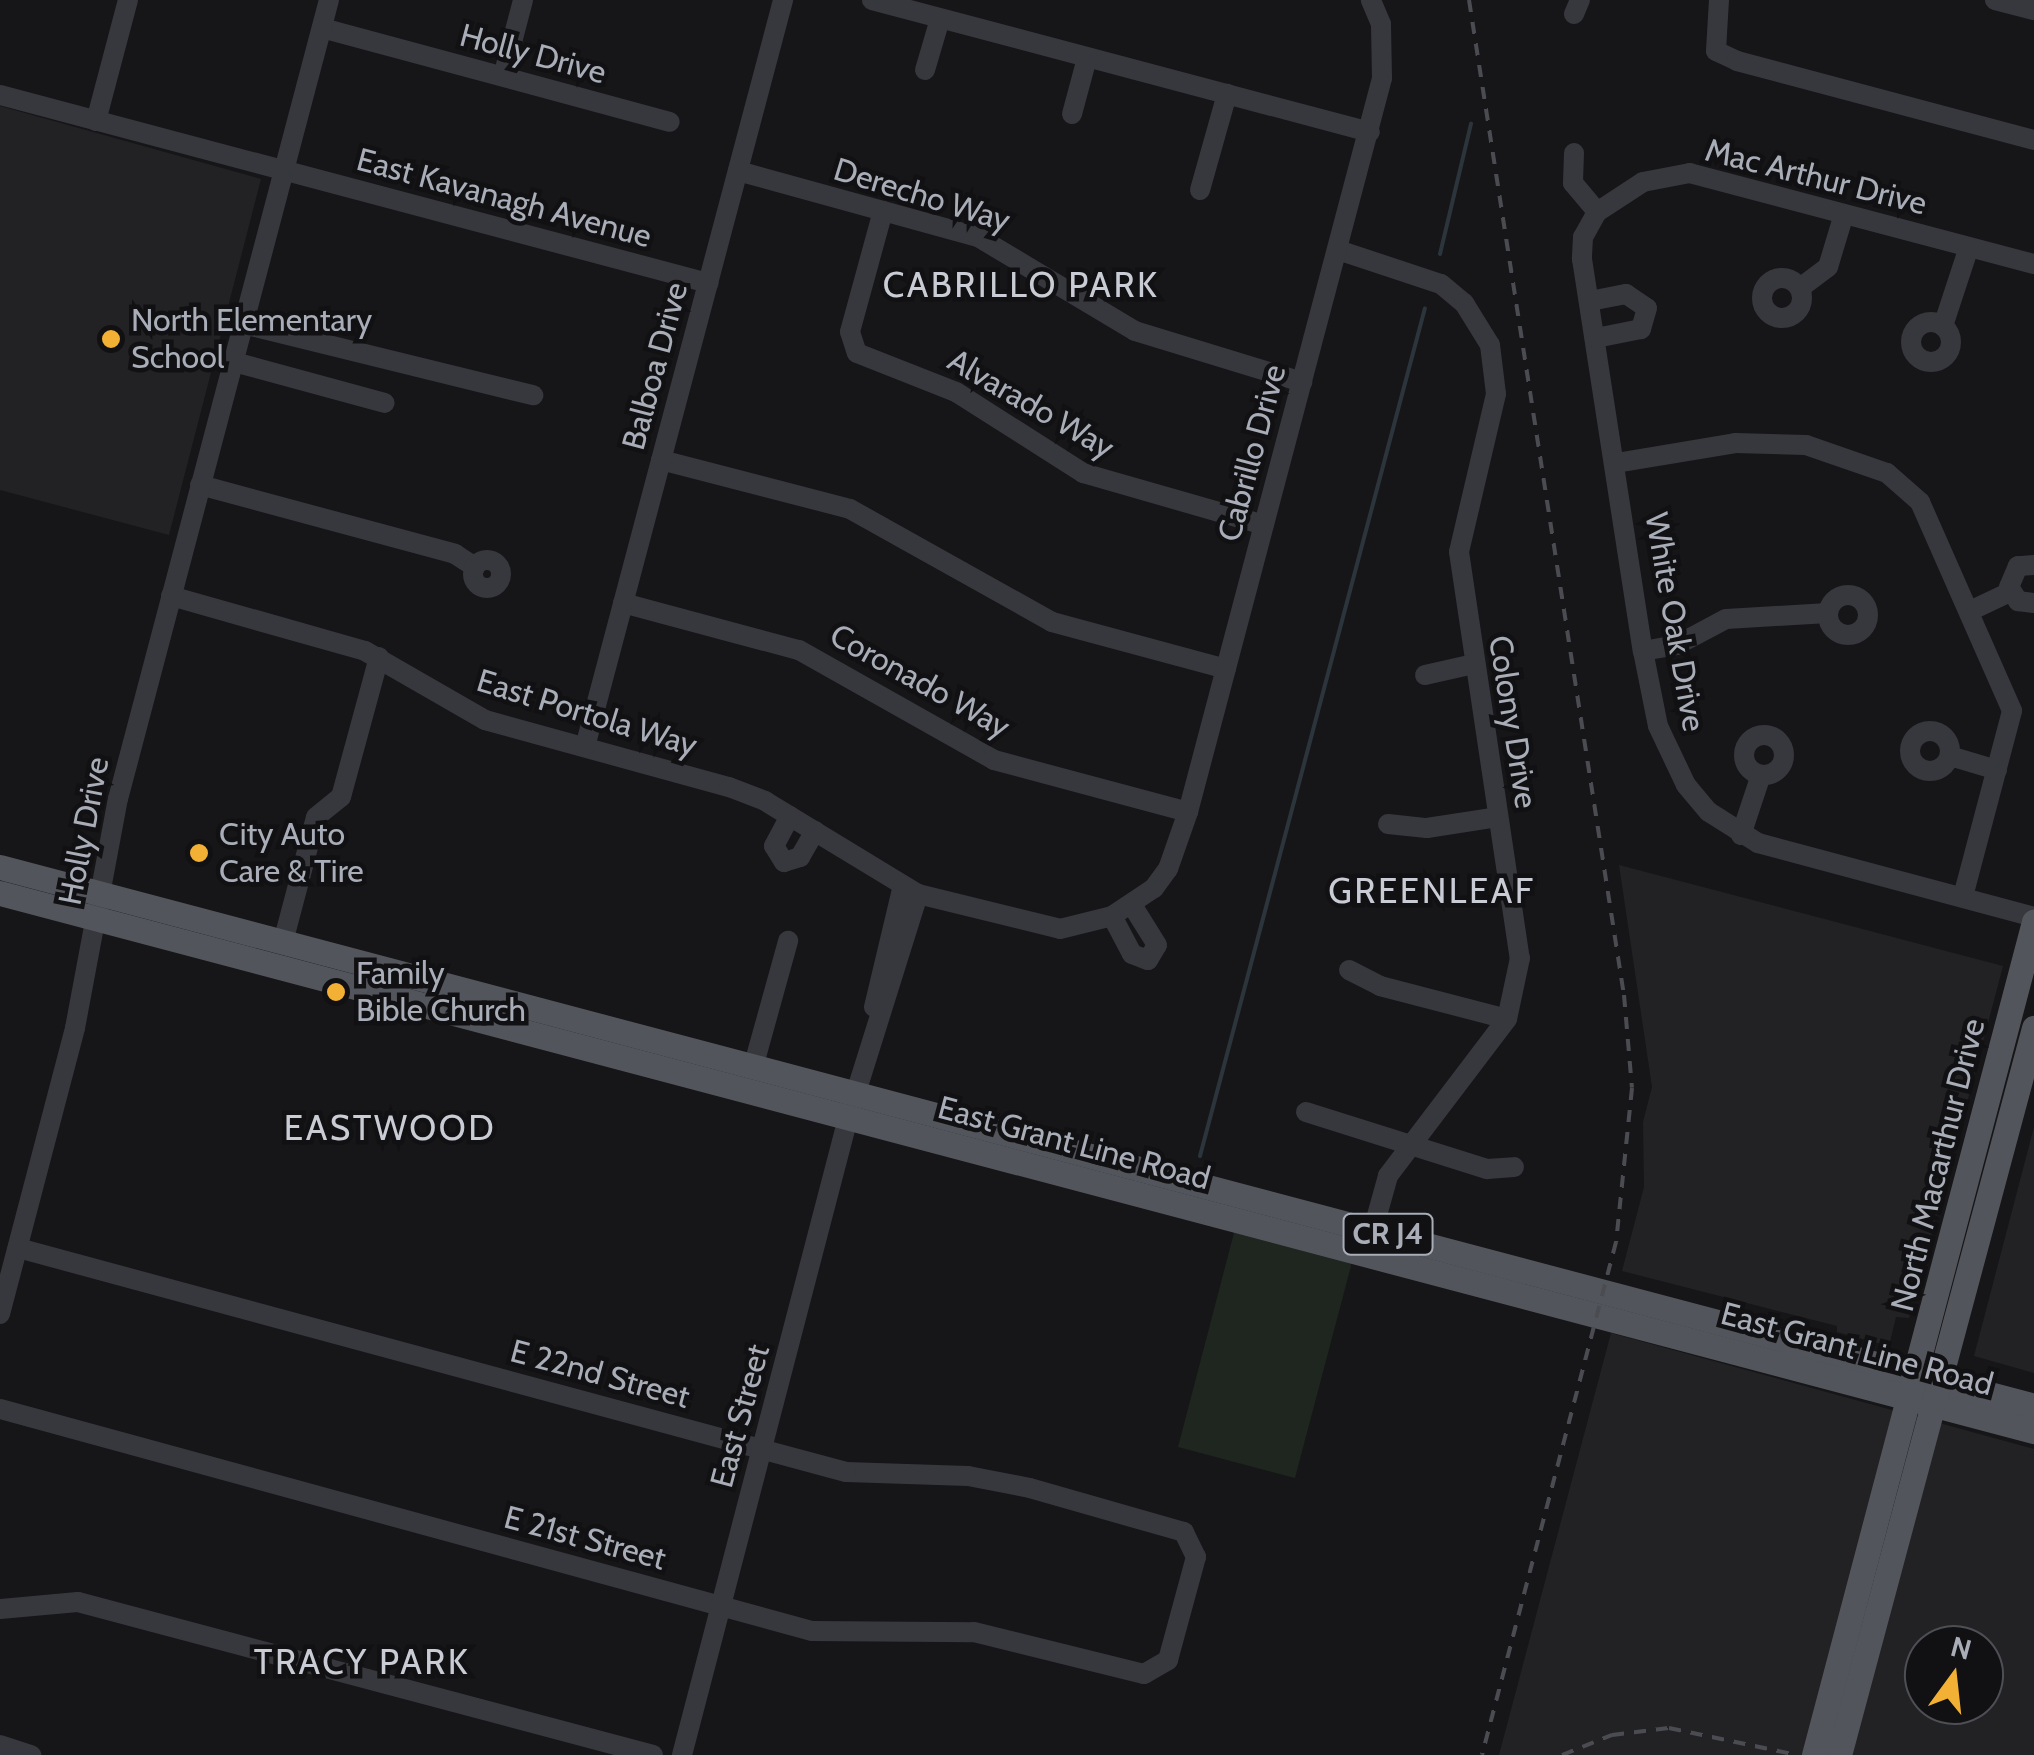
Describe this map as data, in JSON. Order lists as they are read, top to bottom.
{
  "streets": {
    "main road": ["East Grant Line Road", "North Macarthur Drive", "CR J4"],
    "street": [
      "Holly Drive",
      "Mac Arthur Drive",
      "Derecho Way",
      "East Kavanagh Avenue",
      "Balboa Drive",
      "Alvarado Way",
      "Cabrillo Drive",
      "White Oak Drive",
      "Coronado Way",
      "East Portola Way",
      "Colony Drive",
      "E 22nd Street",
      "East Street",
      "E 21st Street"
    ]
  },
  "crossings": [
    ["Holly Drive", "East Kavanagh Avenue"],
    ["Holly Drive", "East Portola Way"],
    ["Holly Drive", "East Grant Line Road"],
    ["Holly Drive", "CR J4"],
    ["Holly Drive", "E 22nd Street"],
    ["Mac Arthur Drive", "White Oak Drive"],
    ["Derecho Way", "Balboa Drive"],
    ["Derecho Way", "Alvarado Way"],
    ["Derecho Way", "Cabrillo Drive"],
    ["East Kavanagh Avenue", "Balboa Drive"],
    ["Balboa Drive", "Coronado Way"],
    ["Balboa Drive", "East Portola Way"],
    ["Alvarado Way", "Cabrillo Drive"],
    ["Cabrillo Drive", "Coronado Way"],
    ["Cabrillo Drive", "East Portola Way"],
    ["Cabrillo Drive", "Colony Drive"],
    ["White Oak Drive", "North Macarthur Drive"],
    ["East Portola Way", "East Street"],
    ["Colony Drive", "East Grant Line Road"],
    ["East Grant Line Road", "North Macarthur Drive"],
    ["East Grant Line Road", "CR J4"],
    ["East Grant Line Road", "East Street"],
    ["E 22nd Street", "East Street"],
    ["E 22nd Street", "E 21st Street"],
    ["East Street", "E 21st Street"]
  ],
  "districts": [
    "CABRILLO PARK",
    "GREENLEAF",
    "EASTWOOD",
    "TRACY PARK"
  ],
  "places": ["North Elementary School", "City Auto Care & Tire", "Family Bible Church"],
  "north": "top"
}
